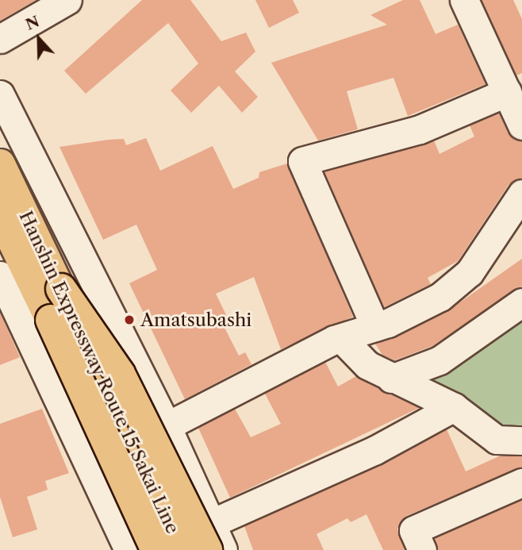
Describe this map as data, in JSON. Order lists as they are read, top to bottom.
{
  "streets": {
    "highway": ["Hanshin Expressway Route 15 Sakai Line"]
  },
  "places": ["Amatsubashi"],
  "north": "top"
}
